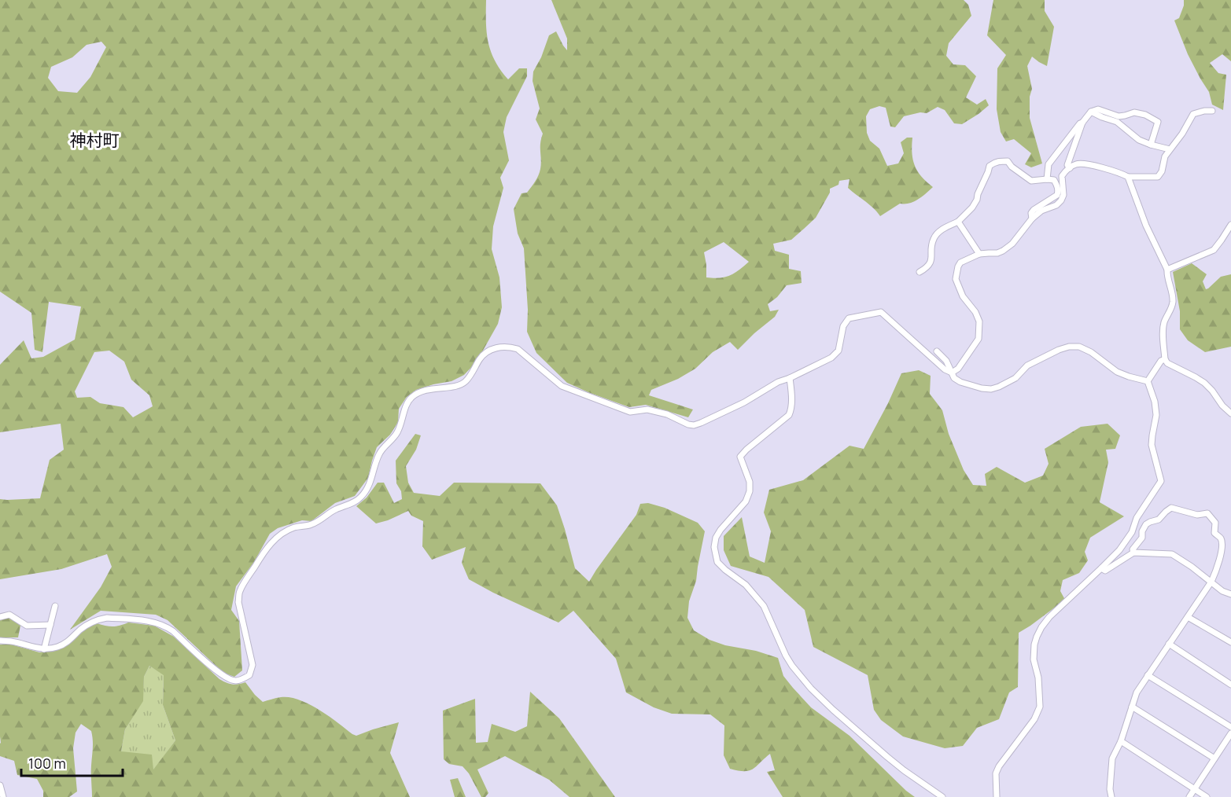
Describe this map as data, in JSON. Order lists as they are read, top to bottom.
{
  "districts": ["神村町"],
  "scale_bar": "100 m"
}
